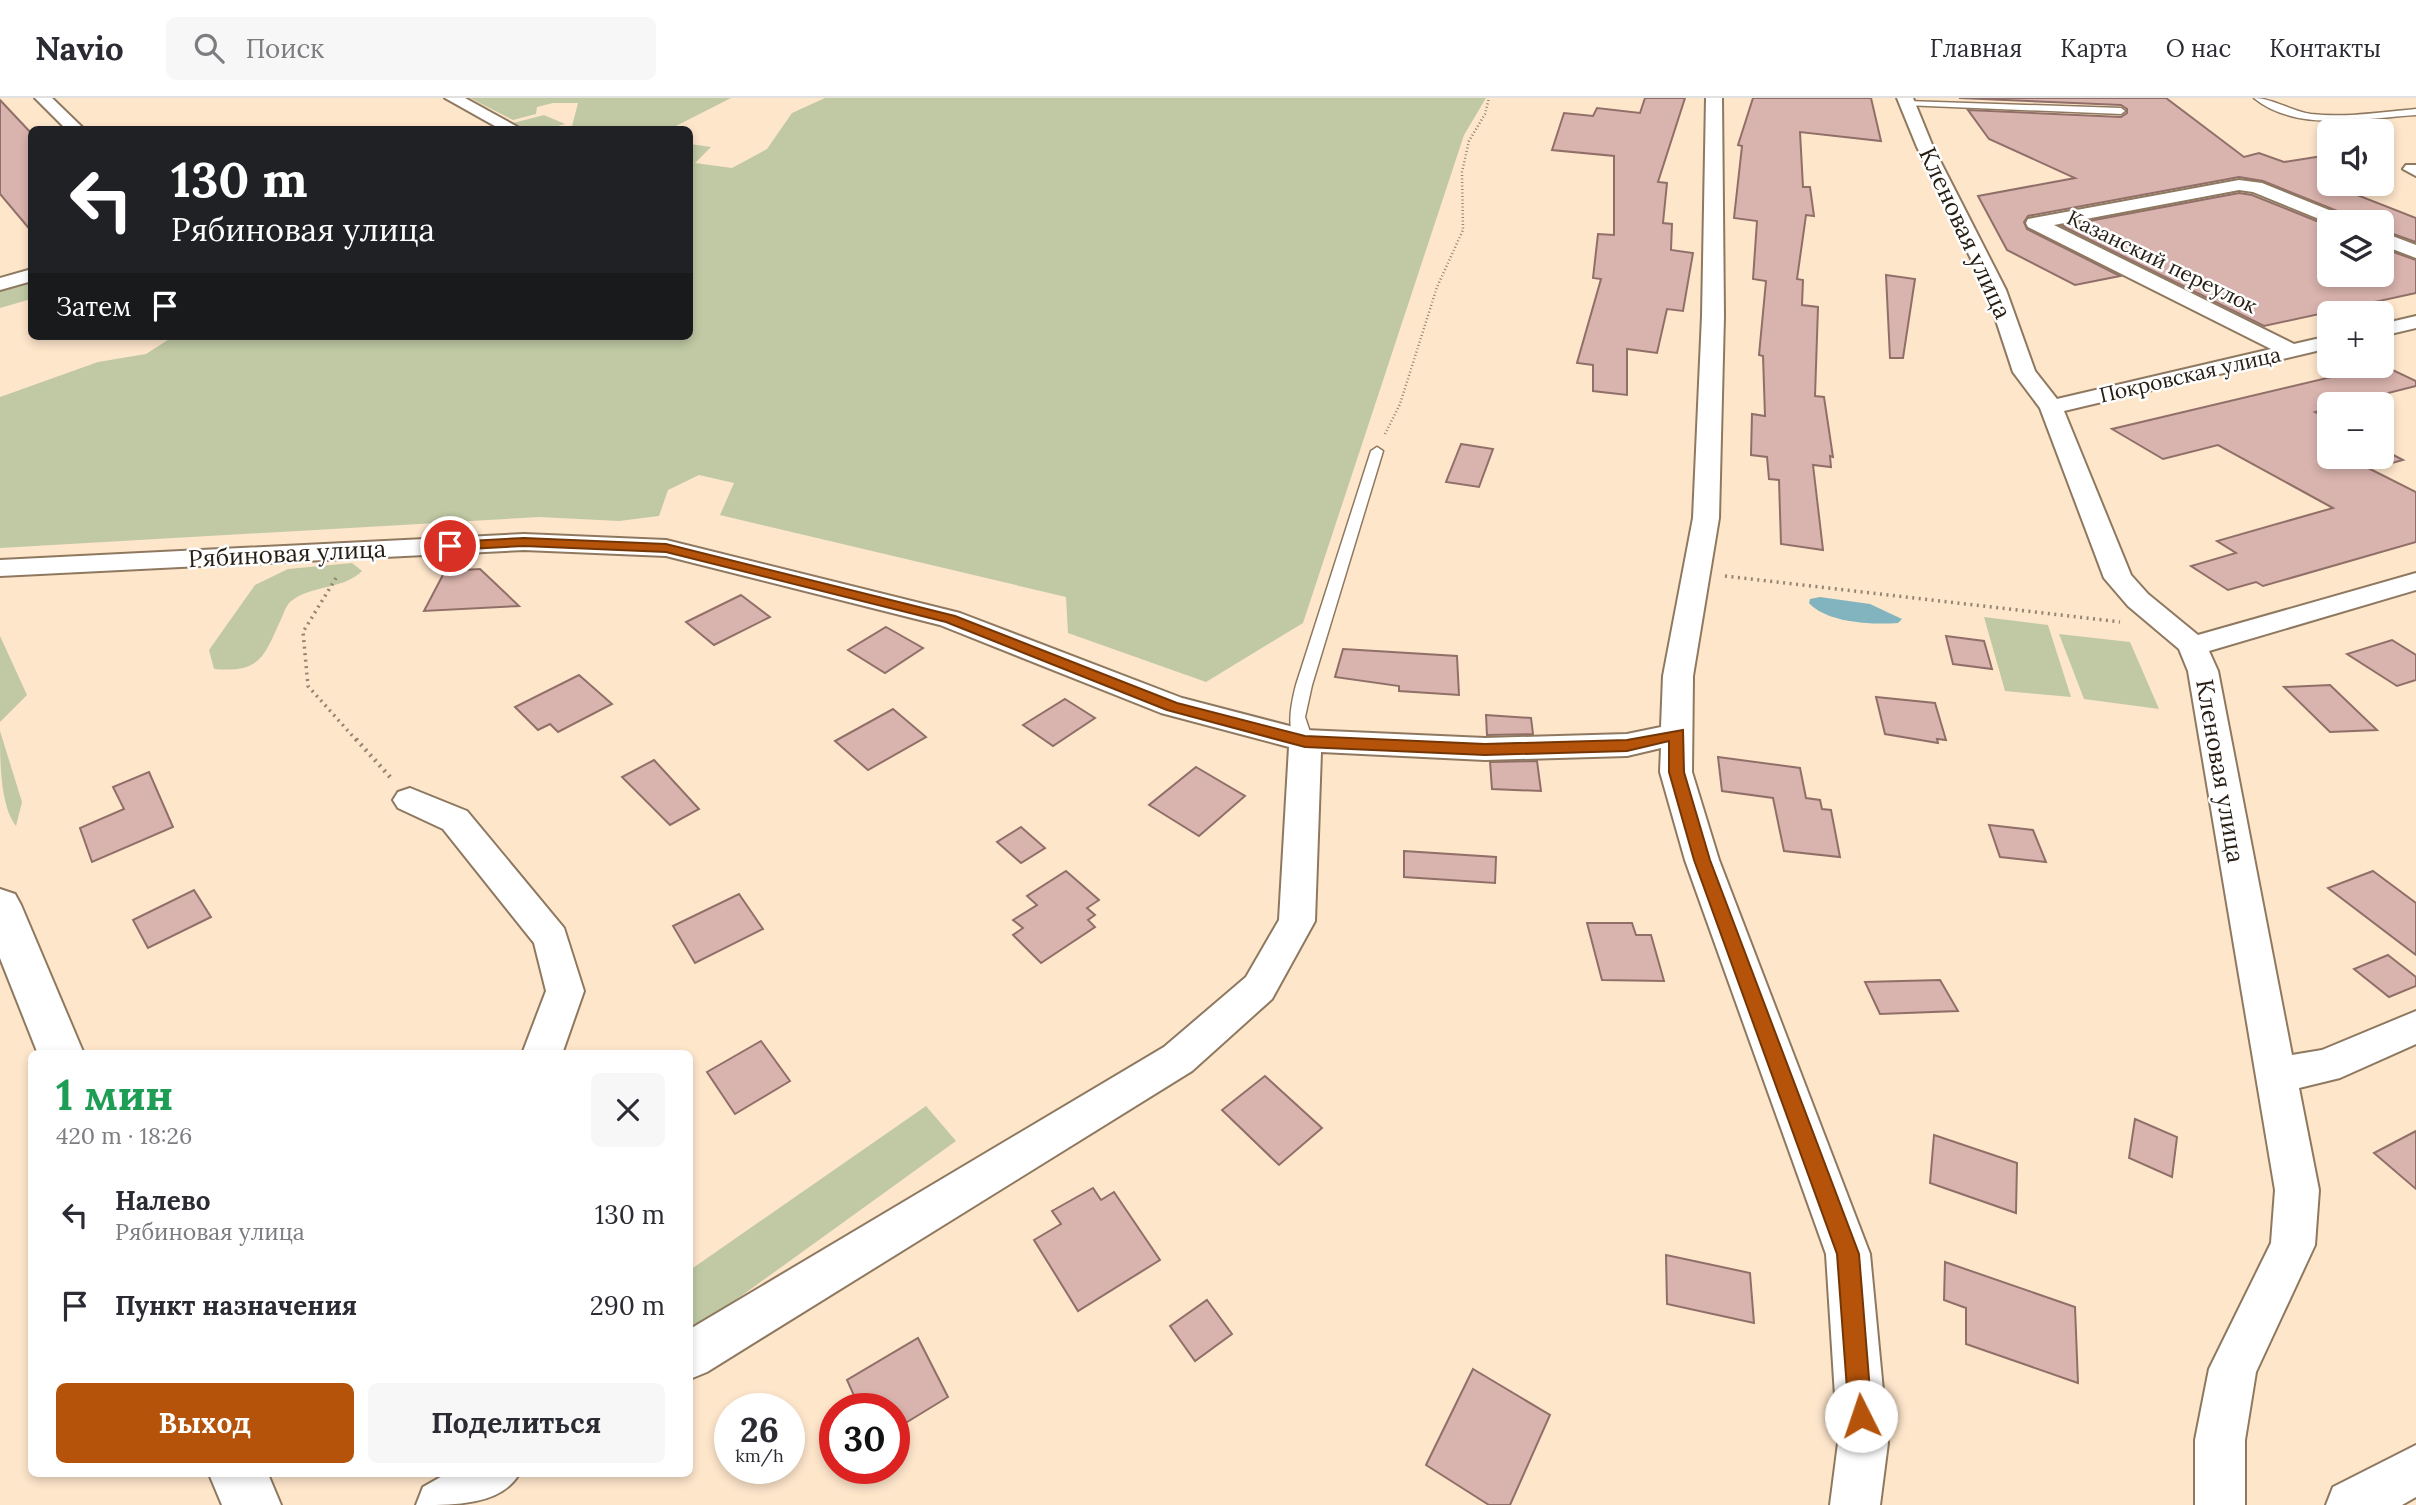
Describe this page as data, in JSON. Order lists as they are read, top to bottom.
{
  "streets": {
    "street": [
      "Кленовая улица",
      "Казанский переулок",
      "Покровская улица",
      "Рябиновая улица"
    ]
  },
  "crossings": [
    ["Кленовая улица", "Покровская улица"],
    ["Казанский переулок", "Покровская улица"]
  ],
  "page": {
    "header": "Navio",
    "search": "Поиск",
    "nav": [
      "Главная",
      "Карта",
      "О нас",
      "Контакты"
    ],
    "map_buttons": ["+", "−"],
    "turn": ["130 m", "Рябиновая улица"],
    "then": "Затем",
    "heading": ["1 мин", "420 m · 18:26"],
    "list": [
      {
        "name": "Налево",
        "note": "Рябиновая улица",
        "value": "130 m"
      },
      {
        "name": "Пункт назначения",
        "value": "290 m"
      }
    ],
    "buttons": ["Выход", "Поделиться"],
    "speed": "26 km/h",
    "limit": "30"
  }
}
